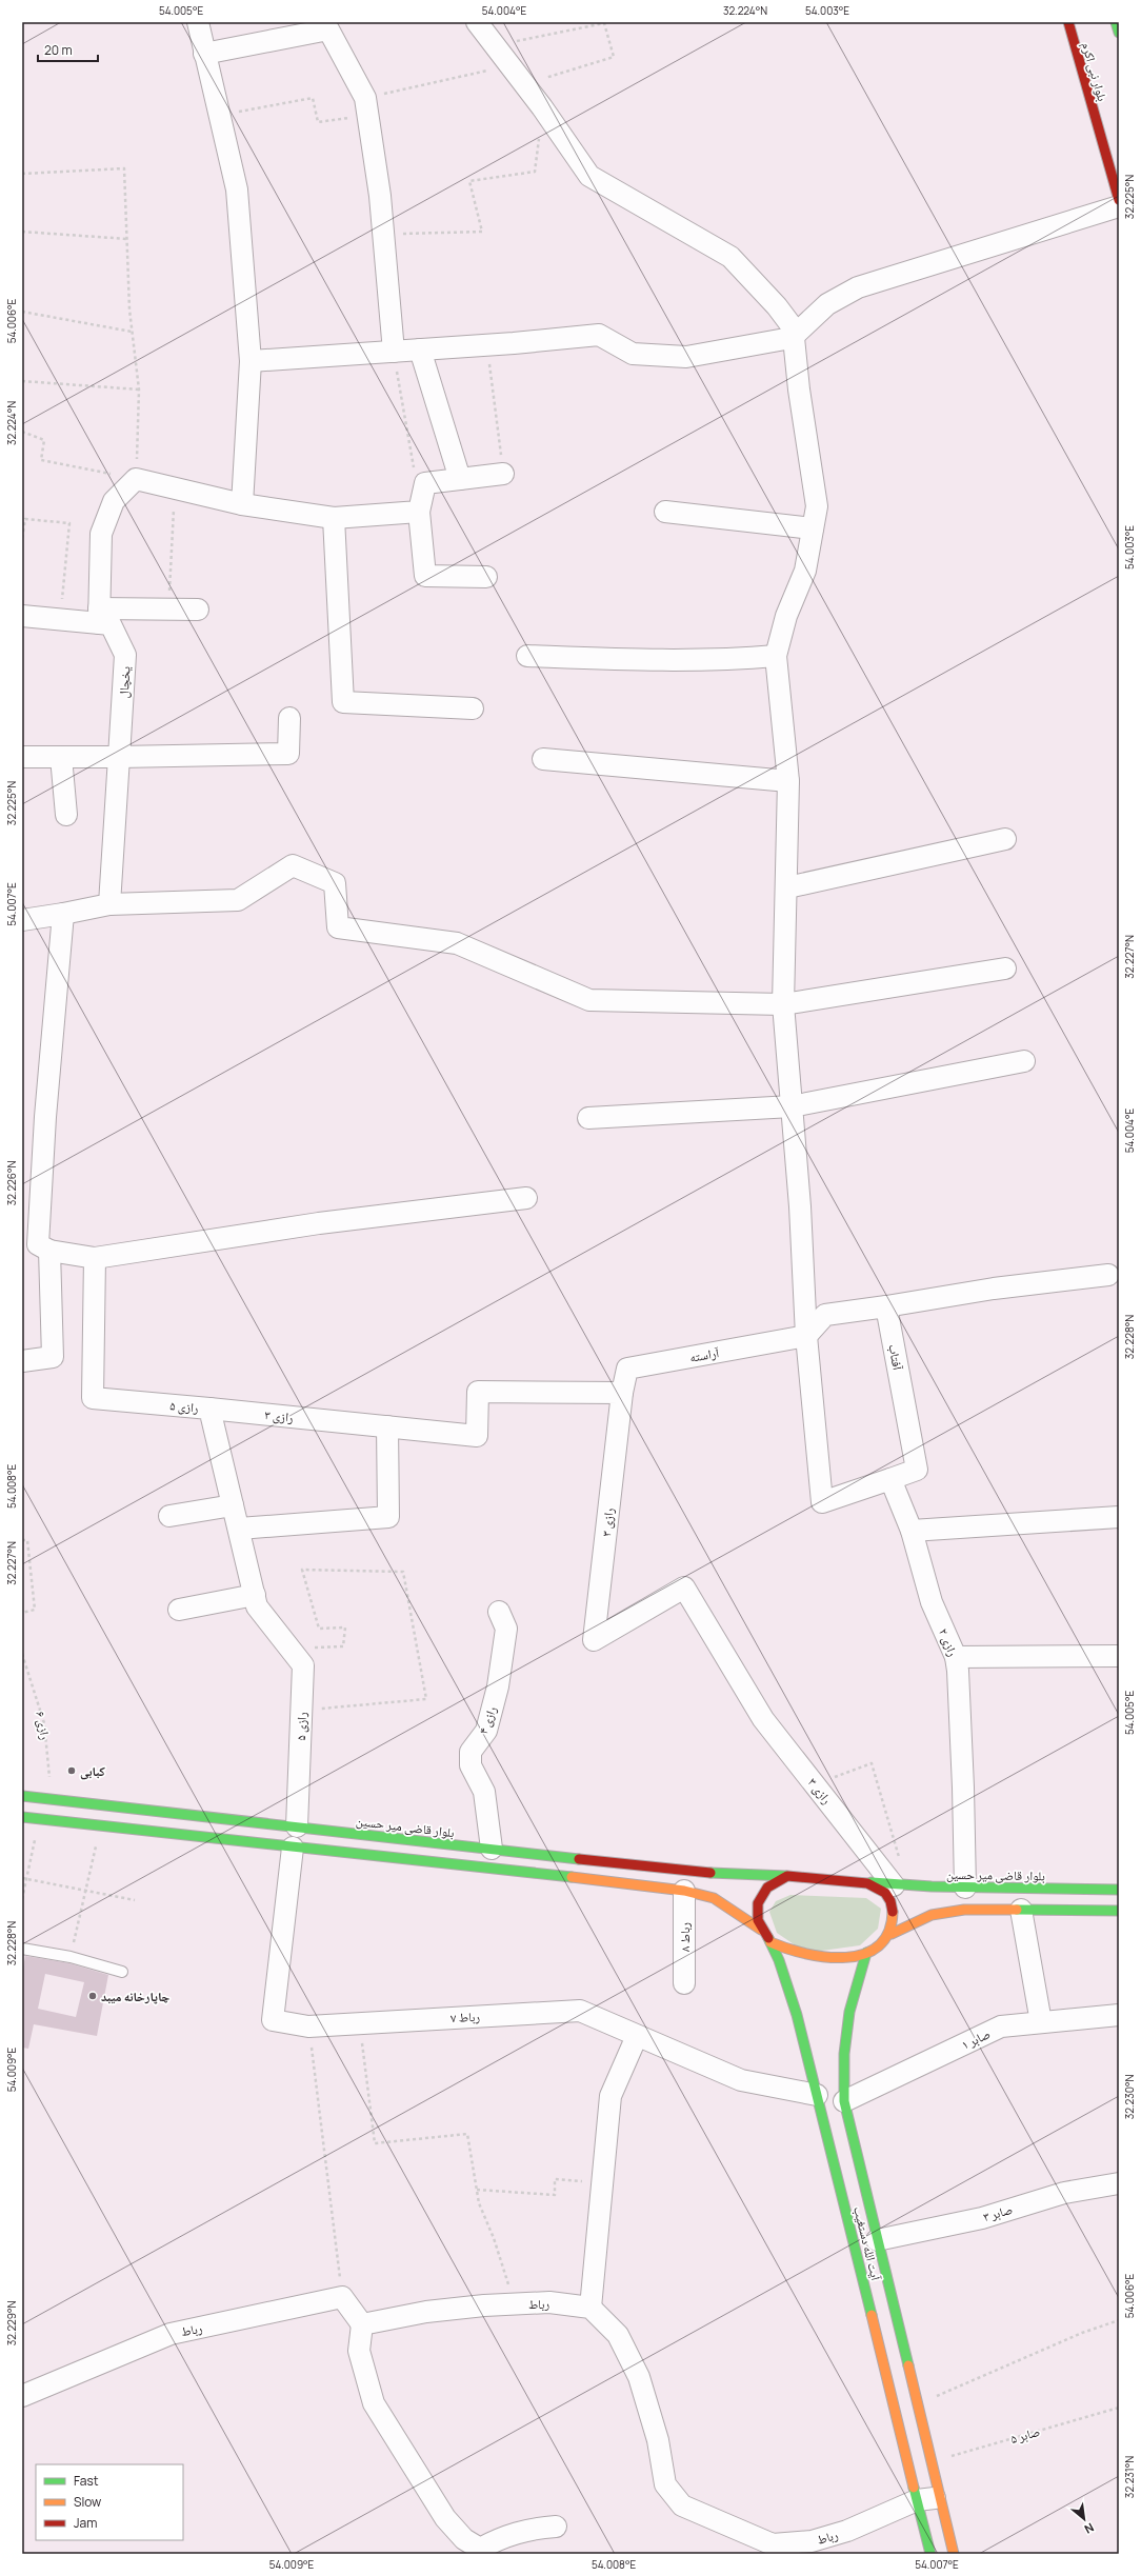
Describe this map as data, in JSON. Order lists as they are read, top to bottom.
{
  "streets": {
    "main road": ["بلوار نبی اکرم", "بلوار قاضی میر حسین", "آیت الله دستغیب"],
    "street": [
      "یخچال",
      "آراسته",
      "آفتاب",
      "رازی ۵",
      "رازی ۳",
      "رازی ۲",
      "رازی ۴",
      "رباط ۸",
      "رباط ۷",
      "صابر ۱",
      "صابر ۳",
      "رباط"
    ],
    "path": ["رازی ۶", "صابر ۵"]
  },
  "crossings": [
    ["آراسته", "رازی ۳"],
    ["آفتاب", "رازی ۲"],
    ["رازی ۵", "رازی ۳"],
    ["رازی ۵", "بلوار قاضی میر حسین"],
    ["رازی ۳", "بلوار قاضی میر حسین"],
    ["رازی ۲", "بلوار قاضی میر حسین"],
    ["رازی ۴", "بلوار قاضی میر حسین"],
    ["رازی ۶", "بلوار قاضی میر حسین"],
    ["بلوار قاضی میر حسین", "آیت الله دستغیب"],
    ["رباط ۷", "آیت الله دستغیب"],
    ["صابر ۱", "آیت الله دستغیب"],
    ["صابر ۳", "آیت الله دستغیب"],
    ["آیت الله دستغیب", "رباط"],
    ["آیت الله دستغیب", "صابر ۵"]
  ],
  "places": ["کبابی", "چاپارخانه میبد"],
  "legend": ["Fast", "Slow", "Jam"],
  "scale_bar": "20 m",
  "north": "bottom right",
  "coordinates": [
    "54.005°E",
    "54.004°E",
    "32.224°N",
    "54.003°E",
    "32.225°N",
    "54.006°E",
    "54.007°E",
    "32.227°N",
    "32.226°N",
    "32.228°N",
    "54.008°E",
    "54.009°E",
    "32.230°N",
    "32.229°N",
    "32.231°N"
  ]
}
